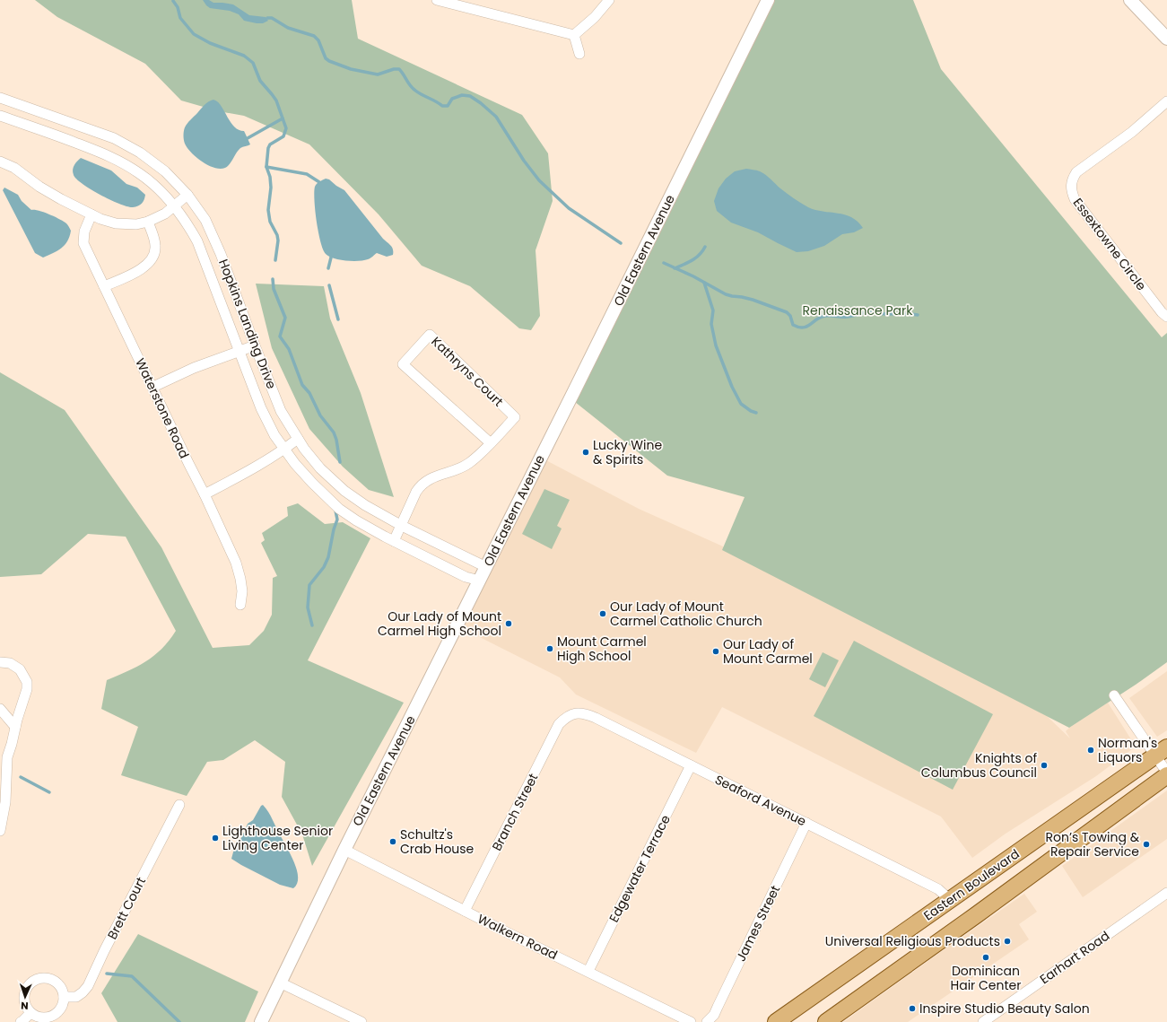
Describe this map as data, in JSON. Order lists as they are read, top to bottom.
{
  "streets": {
    "main road": ["Eastern Boulevard"],
    "street": [
      "Essextowne Circle",
      "Old Eastern Avenue",
      "Hopkins Landing Drive",
      "Kathryns Court",
      "Waterstone Road",
      "Seaford Avenue",
      "Branch Street",
      "Edgewater Terrace",
      "Brett Court",
      "James Street",
      "Walkern Road",
      "Earhart Road"
    ]
  },
  "crossings": [
    ["Old Eastern Avenue", "Hopkins Landing Drive"],
    ["Old Eastern Avenue", "Walkern Road"],
    ["Hopkins Landing Drive", "Kathryns Court"],
    ["Seaford Avenue", "Branch Street"],
    ["Seaford Avenue", "Edgewater Terrace"],
    ["Seaford Avenue", "Eastern Boulevard"],
    ["Seaford Avenue", "James Street"],
    ["Branch Street", "Walkern Road"],
    ["Edgewater Terrace", "Walkern Road"]
  ],
  "parks": ["Renaissance Park"],
  "places": [
    "Lucky Wine & Spirits",
    "Our Lady of Mount Carmel Catholic Church",
    "Our Lady of Mount Carmel High School",
    "Mount Carmel High School",
    "Our Lady of Mount Carmel",
    "Norman's Liquors",
    "Knights of Columbus Council",
    "Lighthouse Senior Living Center",
    "Schultz's Crab House",
    "Ron’s Towing & Repair Service",
    "Universal Religious Products",
    "Dominican Hair Center",
    "Inspire Studio Beauty Salon"
  ],
  "north": "bottom"
}
